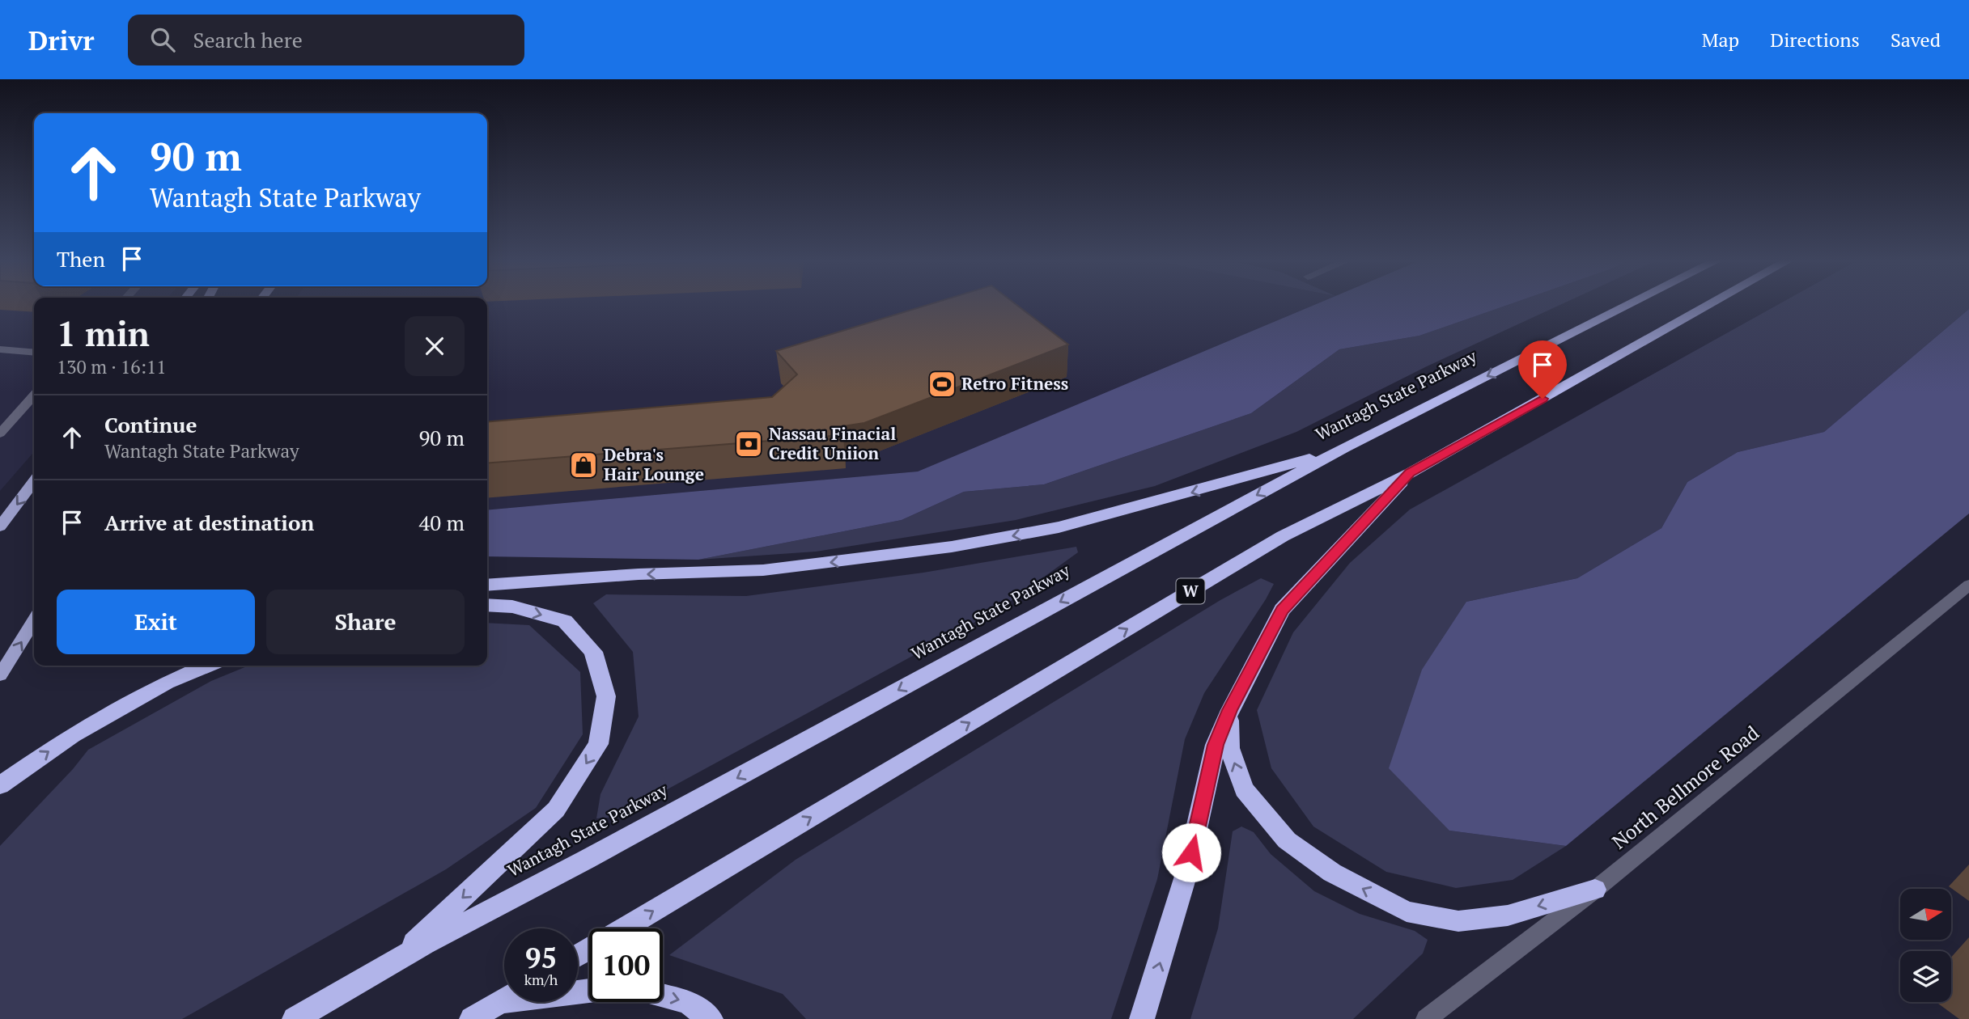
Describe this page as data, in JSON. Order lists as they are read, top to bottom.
{
  "streets": {
    "highway": ["Wantagh State Parkway", "W"],
    "street": ["North Bellmore Road"]
  },
  "places": {
    "sports": ["Retro Fitness"],
    "bank": ["Nassau Finacial Credit Uniion"],
    "shop": ["Debra's Hair Lounge"]
  },
  "north": "right",
  "page": {
    "header": "Drivr",
    "search": "Search here",
    "nav": ["Map", "Directions", "Saved"],
    "turn": ["90 m", "Wantagh State Parkway"],
    "then": "Then",
    "heading": ["1 min", "130 m · 16:11"],
    "list": [
      {
        "name": "Continue",
        "note": "Wantagh State Parkway",
        "value": "90 m"
      },
      {
        "name": "Arrive at destination",
        "value": "40 m"
      }
    ],
    "buttons": ["Exit", "Share"],
    "speed": "95 km/h",
    "limit": "100"
  }
}
